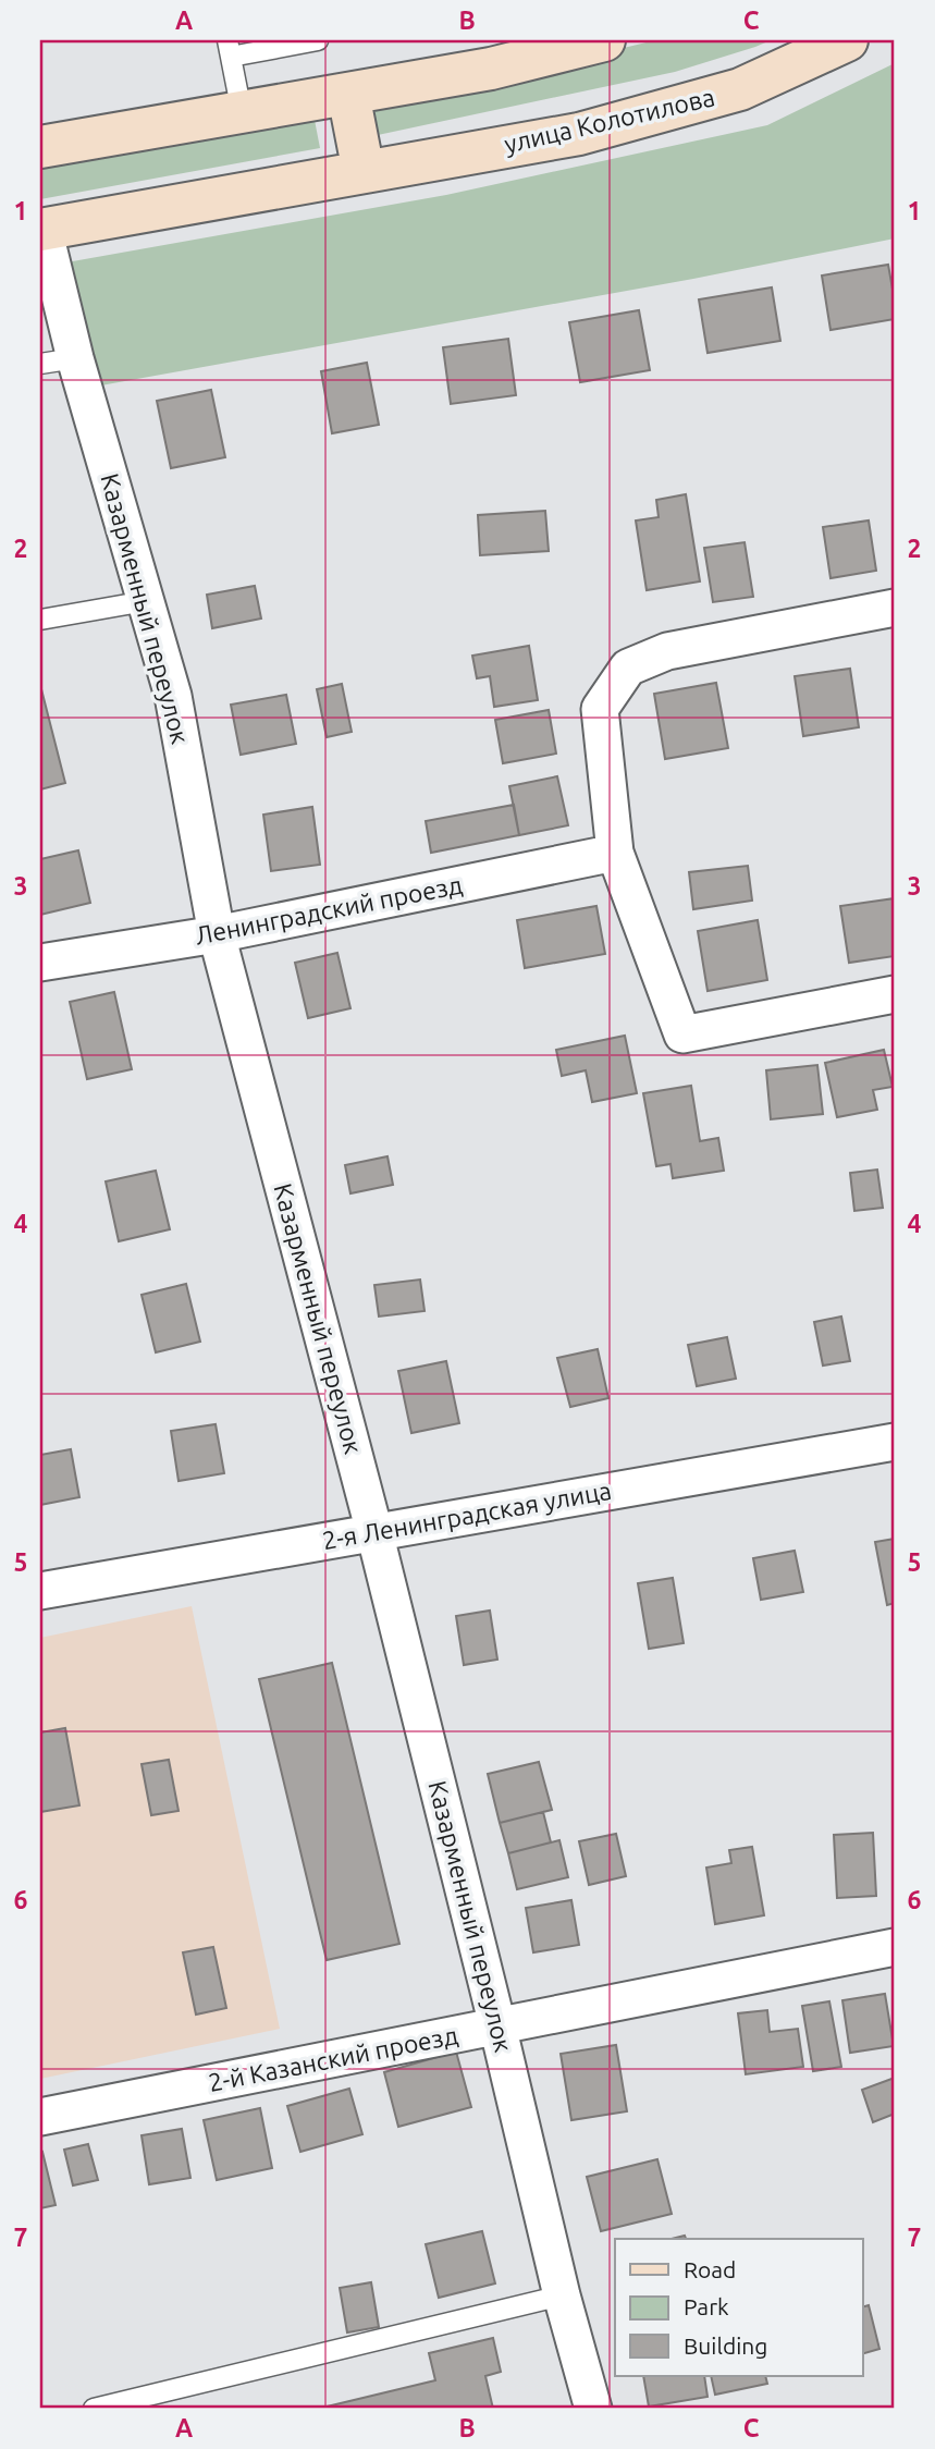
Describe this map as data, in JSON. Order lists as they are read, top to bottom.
{
  "streets": {
    "main road": ["улица Колотилова"],
    "street": [
      "Казарменный переулок",
      "Ленинградский проезд",
      "2-я Ленинградская улица",
      "2-й Казанский проезд"
    ]
  },
  "crossings": [
    ["улица Колотилова", "Казарменный переулок"],
    ["Казарменный переулок", "Ленинградский проезд"],
    ["Казарменный переулок", "2-я Ленинградская улица"],
    ["Казарменный переулок", "2-й Казанский проезд"]
  ],
  "legend": ["Road", "Park", "Building"],
  "grid": {
    "columns": ["A", "B", "C"],
    "rows": [
      "1",
      "2",
      "3",
      "4",
      "5",
      "6",
      "7"
    ]
  }
}
